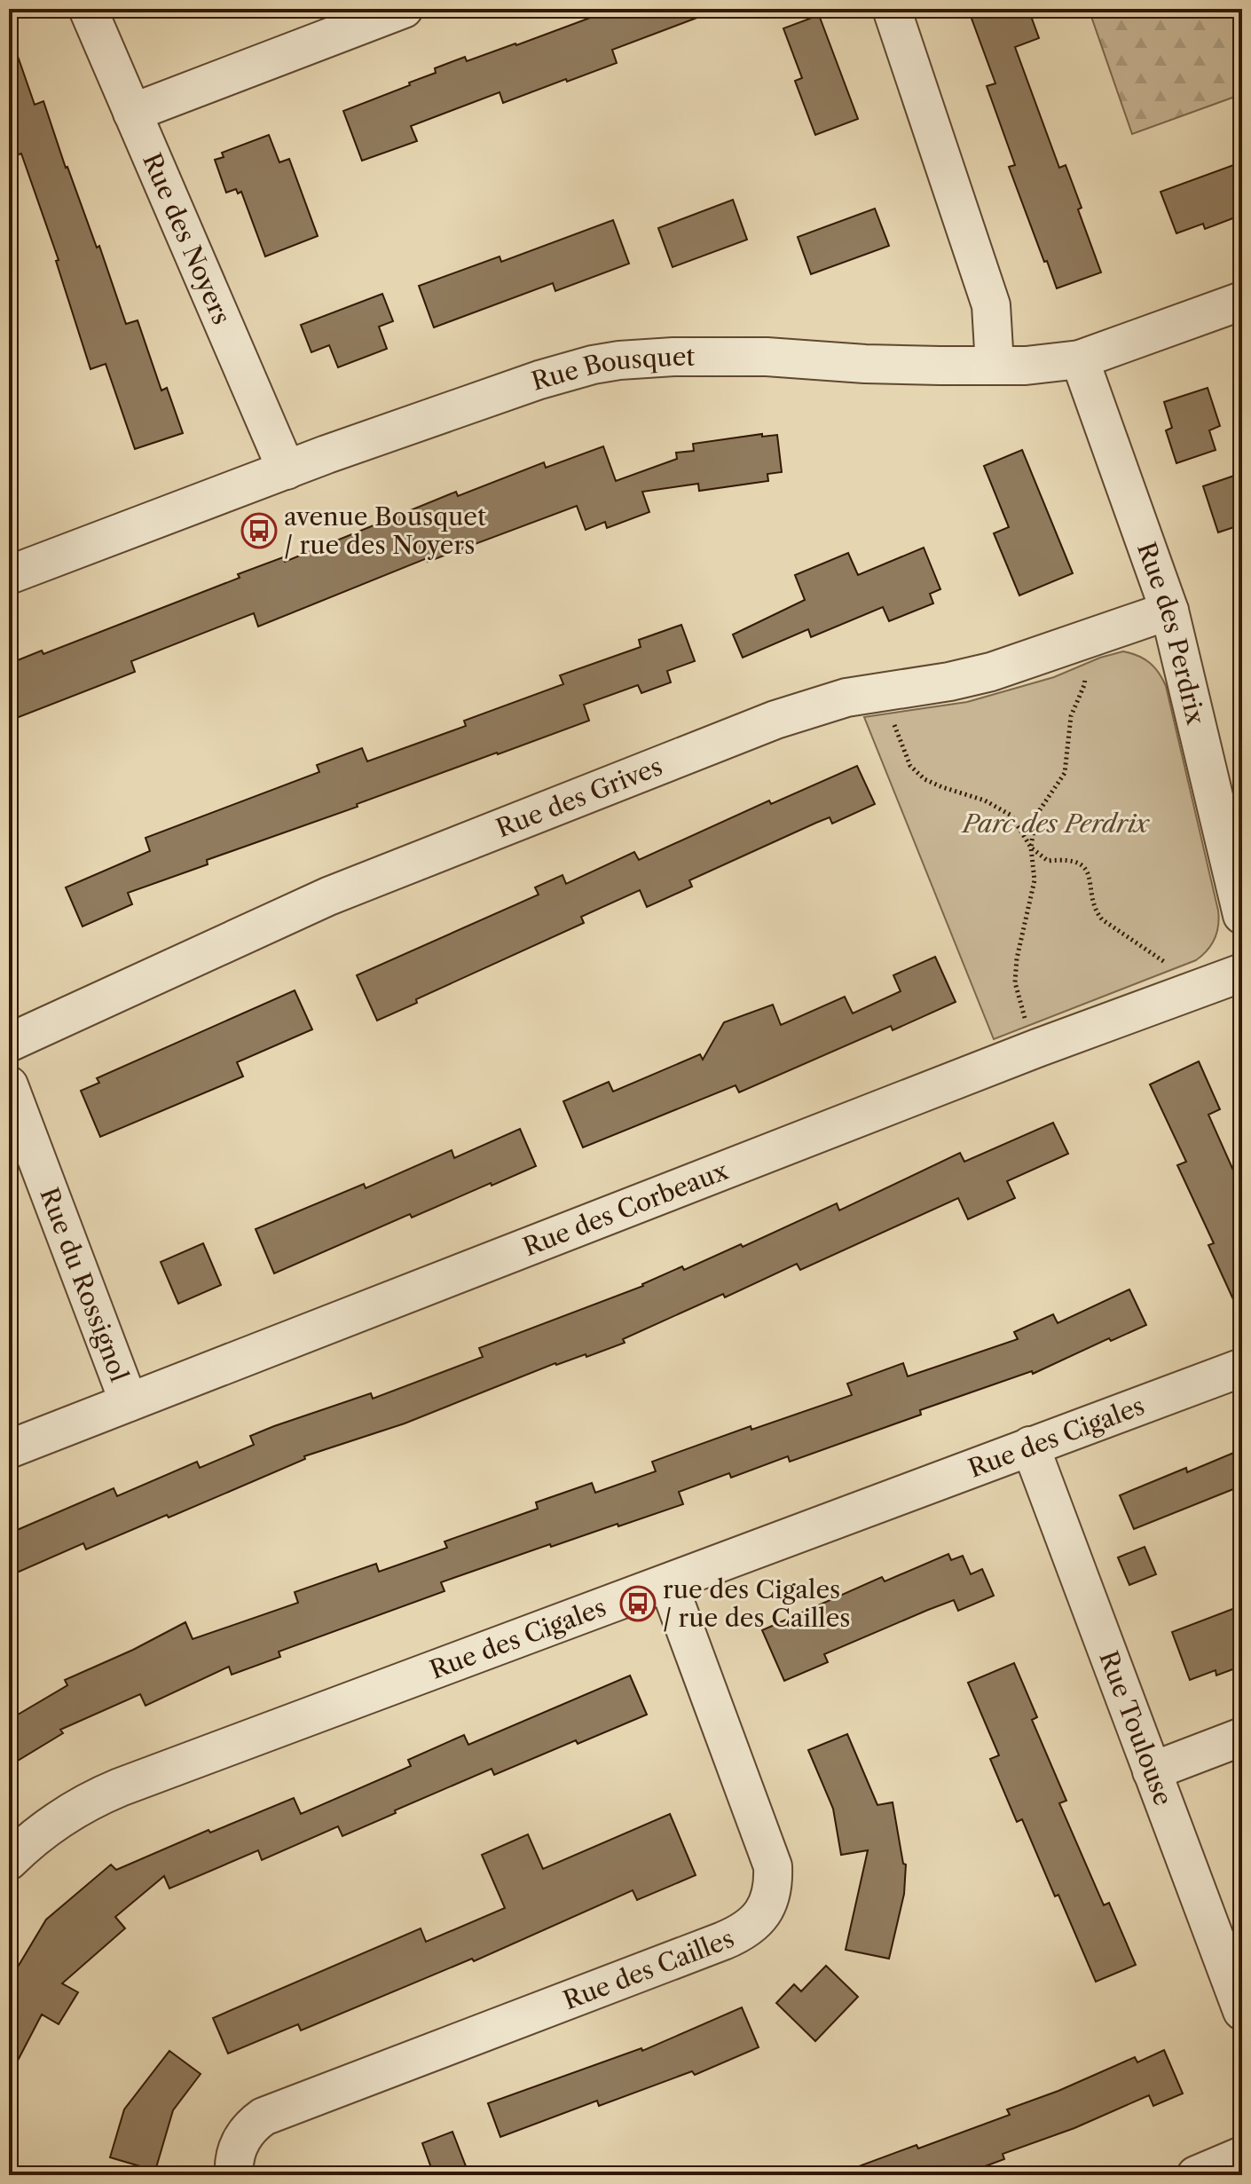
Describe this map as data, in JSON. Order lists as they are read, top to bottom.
{
  "streets": {
    "street": [
      "Rue des Noyers",
      "Rue Bousquet",
      "Rue des Perdrix",
      "Rue des Grives",
      "Rue des Corbeaux",
      "Rue du Rossignol",
      "Rue des Cigales",
      "Rue Toulouse",
      "Rue des Cailles"
    ]
  },
  "crossings": [
    ["Rue des Noyers", "Rue Bousquet"],
    ["Rue Bousquet", "Rue des Perdrix"],
    ["Rue des Perdrix", "Rue des Grives"],
    ["Rue des Corbeaux", "Rue du Rossignol"],
    ["Rue des Cigales", "Rue Toulouse"],
    ["Rue des Cigales", "Rue des Cailles"]
  ],
  "parks": ["Parc des Perdrix"],
  "places": {
    "bus stop": ["avenue Bousquet / rue des Noyers", "rue des Cigales / rue des Cailles"]
  }
}
